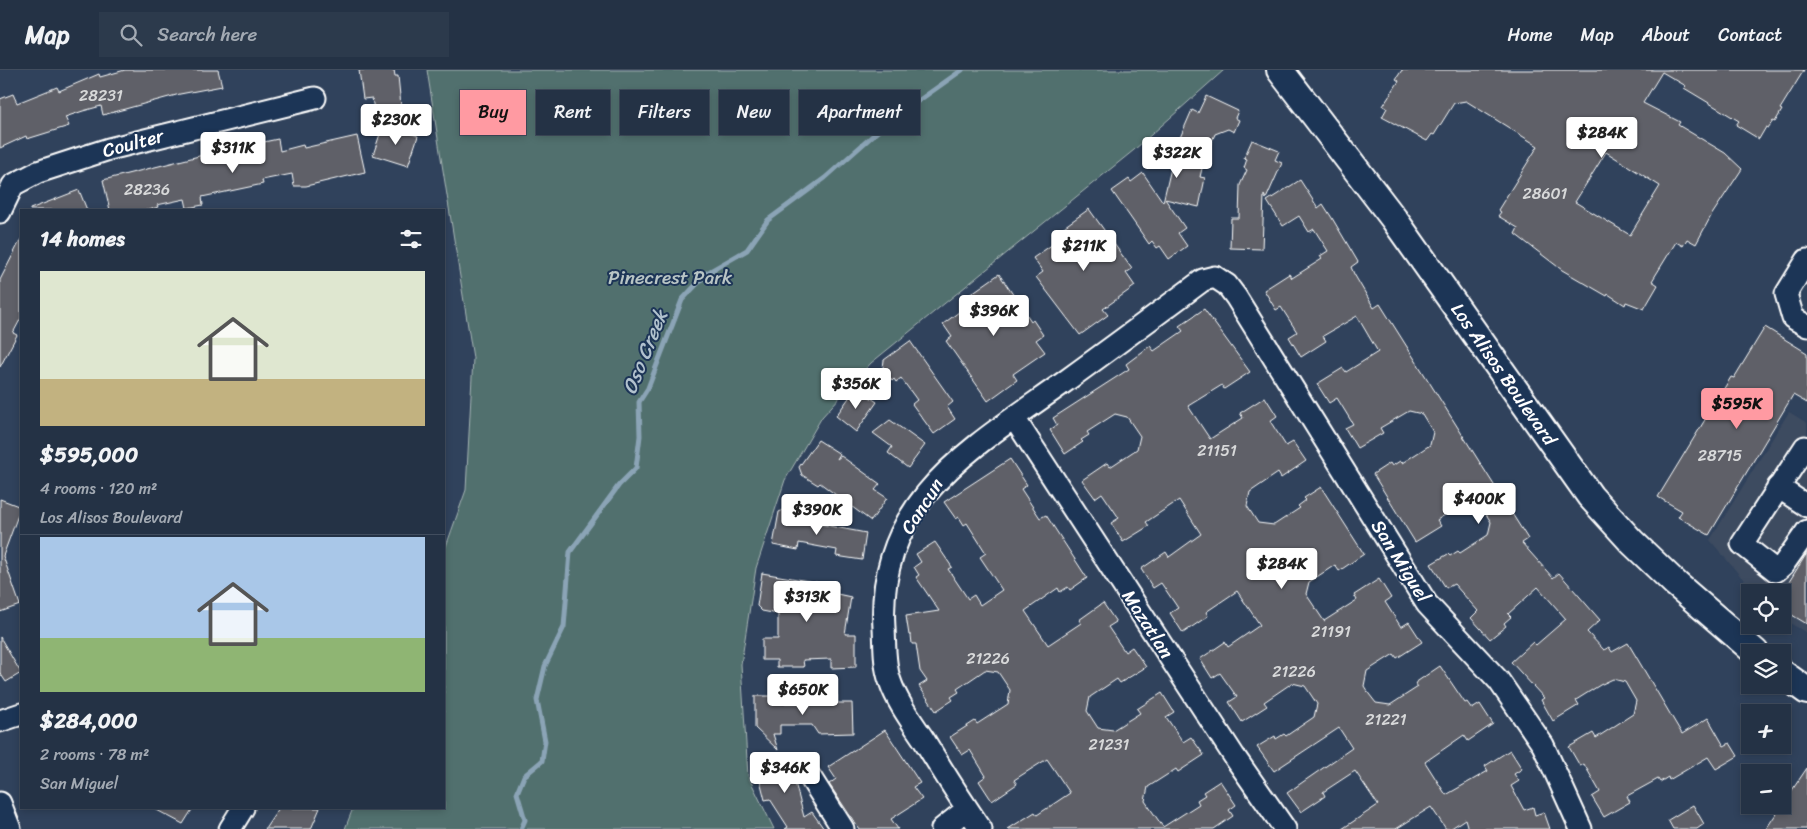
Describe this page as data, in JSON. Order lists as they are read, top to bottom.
{
  "streets": {
    "main road": ["Los Alisos Boulevard"],
    "street": [
      "Coulter",
      "Cancun",
      "San Miguel",
      "Mazatlan"
    ]
  },
  "crossings": [
    ["Cancun", "San Miguel"],
    ["Cancun", "Mazatlan"]
  ],
  "water": ["Oso Creek"],
  "parks": ["Pinecrest Park"],
  "house_numbers": [
    "28231",
    "28236",
    "28601",
    "21151",
    "28715",
    "21191",
    "21226",
    "21226",
    "21221",
    "21231"
  ],
  "page": {
    "header": "Map",
    "search": "Search here",
    "nav": [
      "Home",
      "Map",
      "About",
      "Contact"
    ],
    "chip": [
      "Buy",
      "Rent",
      "Filters",
      "New",
      "Apartment"
    ],
    "price": [
      "$230K",
      "$284K",
      "$311K",
      "$322K",
      "$211K",
      "$396K",
      "$356K",
      "$595K",
      "$400K",
      "$390K",
      "$284K",
      "$313K",
      "$650K",
      "$346K"
    ],
    "heading": "14 homes",
    "list": [
      {
        "name": "$595,000",
        "note": "4 rooms · 120 m² · Los Alisos Boulevard"
      },
      {
        "name": "$284,000",
        "note": "2 rooms · 78 m² · San Miguel"
      }
    ],
    "map_buttons": ["+", "−"]
  }
}
